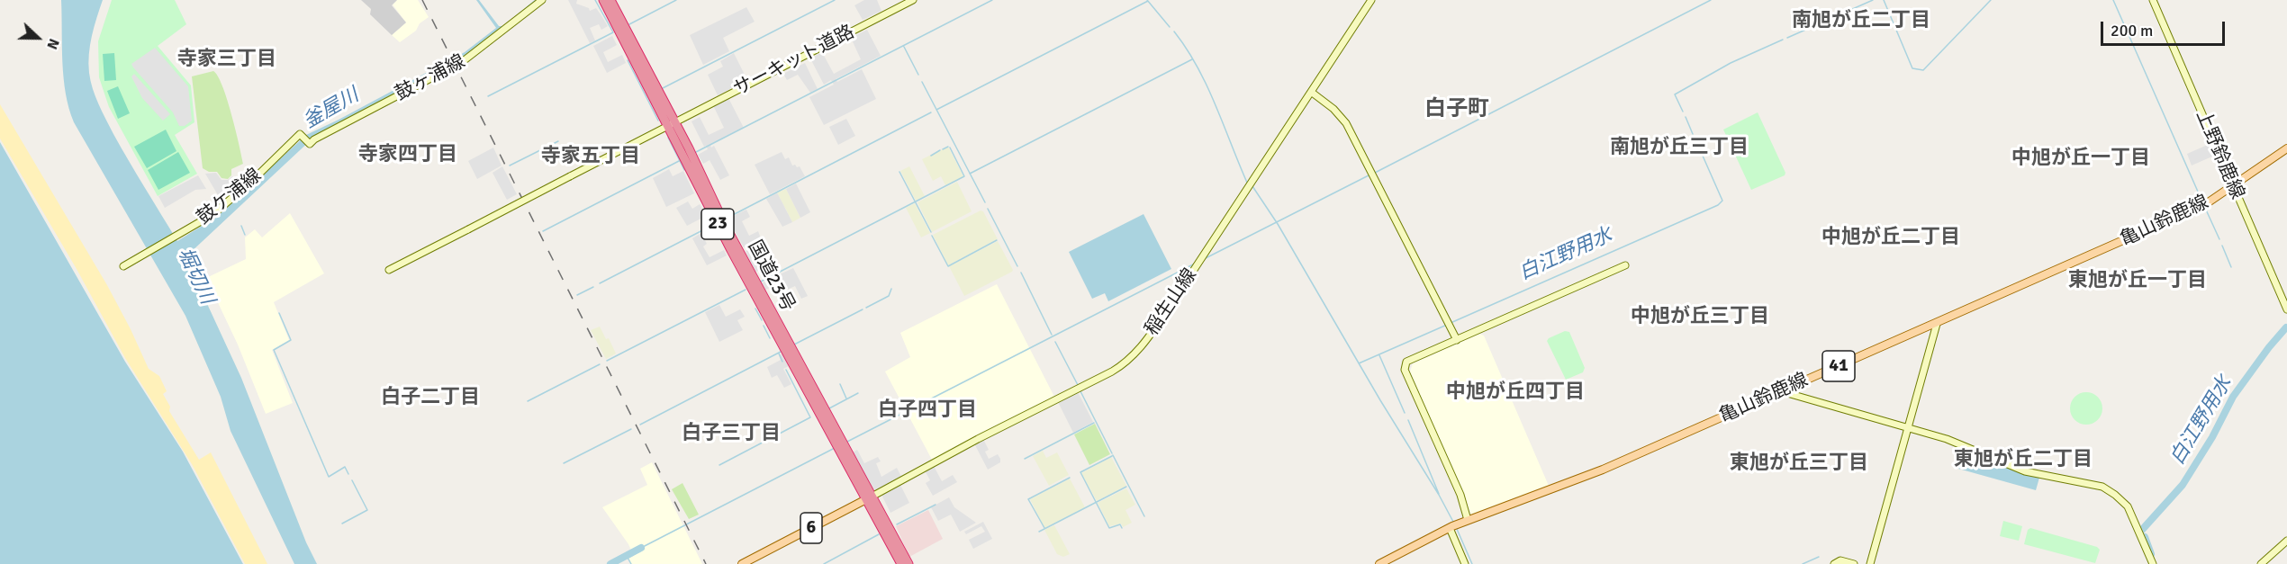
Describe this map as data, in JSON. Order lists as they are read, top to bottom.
{
  "streets": {
    "highway": ["23", "国道23号"],
    "main road": ["亀山鈴鹿線", "41", "6"],
    "street": [
      "サーキット道路",
      "鼓ヶ浦線",
      "上野鈴鹿線",
      "鼓ケ浦線",
      "稲生山線"
    ]
  },
  "crossings": [
    ["サーキット道路", "国道23号"],
    ["鼓ヶ浦線", "鼓ケ浦線"],
    ["上野鈴鹿線", "亀山鈴鹿線"],
    ["国道23号", "稲生山線"],
    ["国道23号", "6"],
    ["稲生山線", "6"]
  ],
  "districts": [
    "南旭が丘二丁目",
    "寺家三丁目",
    "白子町",
    "南旭が丘三丁目",
    "寺家四丁目",
    "寺家五丁目",
    "中旭が丘一丁目",
    "中旭が丘二丁目",
    "東旭が丘一丁目",
    "中旭が丘三丁目",
    "中旭が丘四丁目",
    "白子二丁目",
    "白子四丁目",
    "白子三丁目",
    "東旭が丘二丁目",
    "東旭が丘三丁目"
  ],
  "water": ["釜屋川", "白江野用水", "堀切川"],
  "scale_bar": "200 m",
  "north": "right"
}
